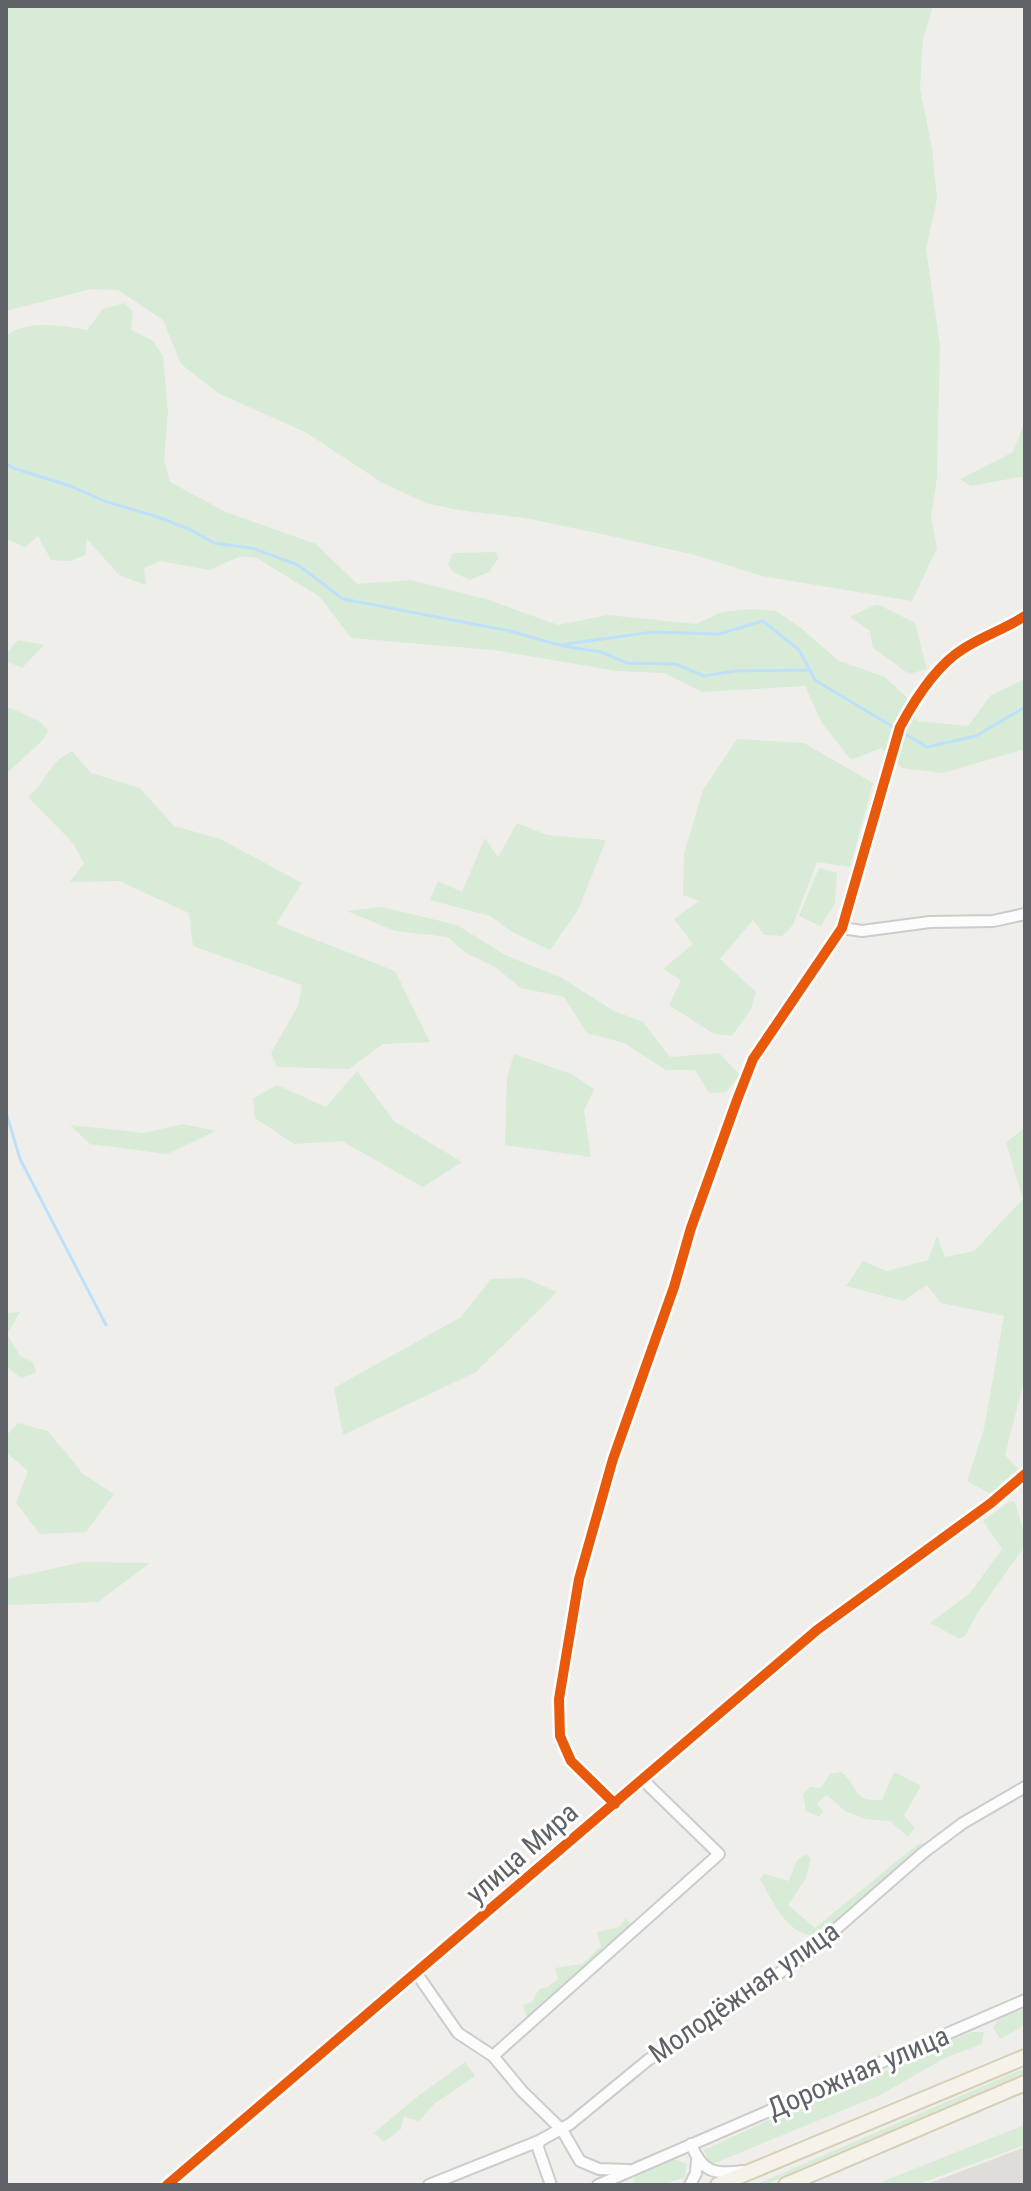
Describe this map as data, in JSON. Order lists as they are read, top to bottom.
{
  "streets": {
    "street": ["улица Мира", "Молодёжная улица", "Дорожная улица"]
  }
}
